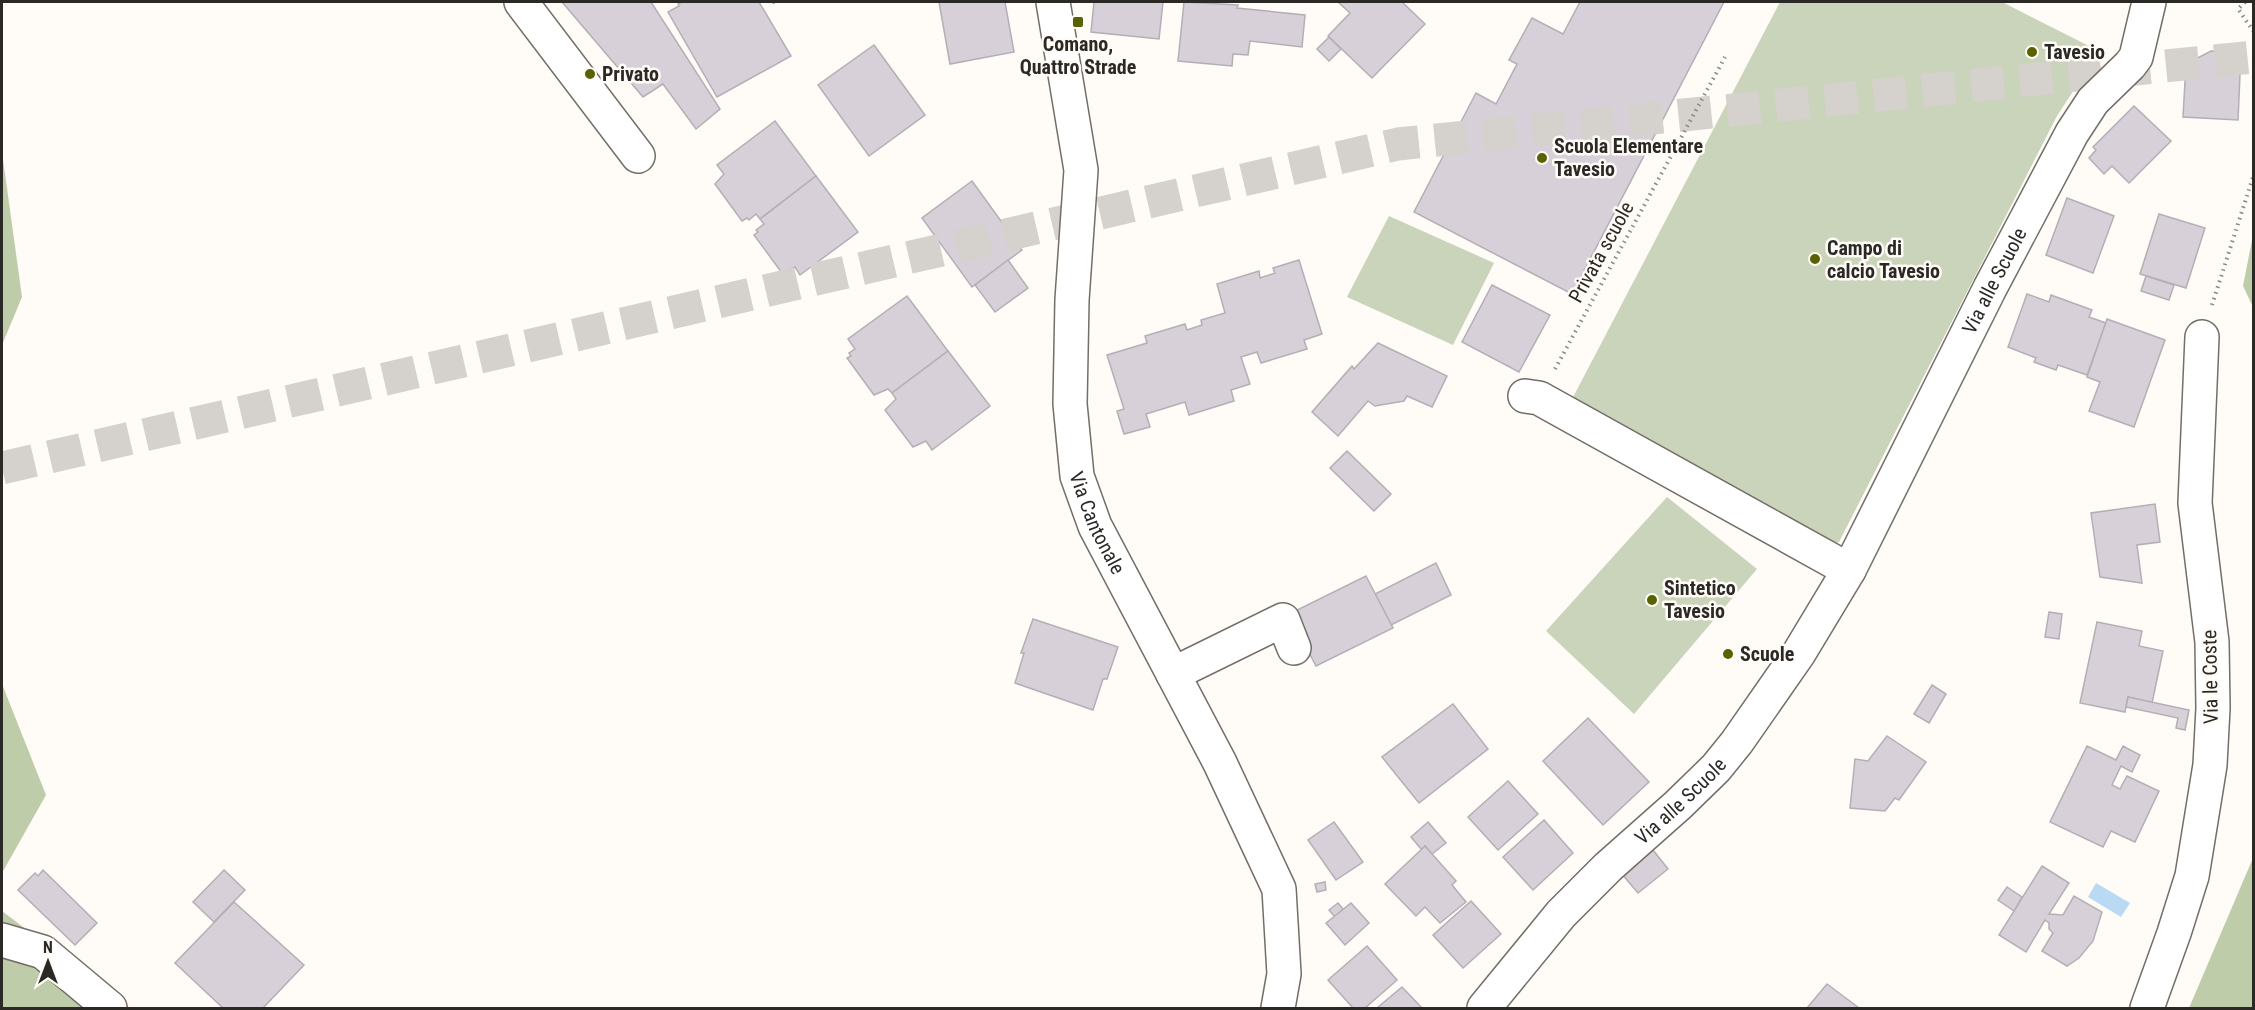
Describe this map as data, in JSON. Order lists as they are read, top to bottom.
{
  "streets": {
    "street": ["Via alle Scuole", "Via Cantonale", "Via le Coste"],
    "path": ["Privata scuole"]
  },
  "places": {
    "transit": ["Comano, Quattro Strade"],
    "other": [
      "Tavesio",
      "Privato",
      "Scuola Elementare Tavesio",
      "Campo di calcio Tavesio",
      "Sintetico Tavesio",
      "Scuole"
    ]
  },
  "north": "top"
}
